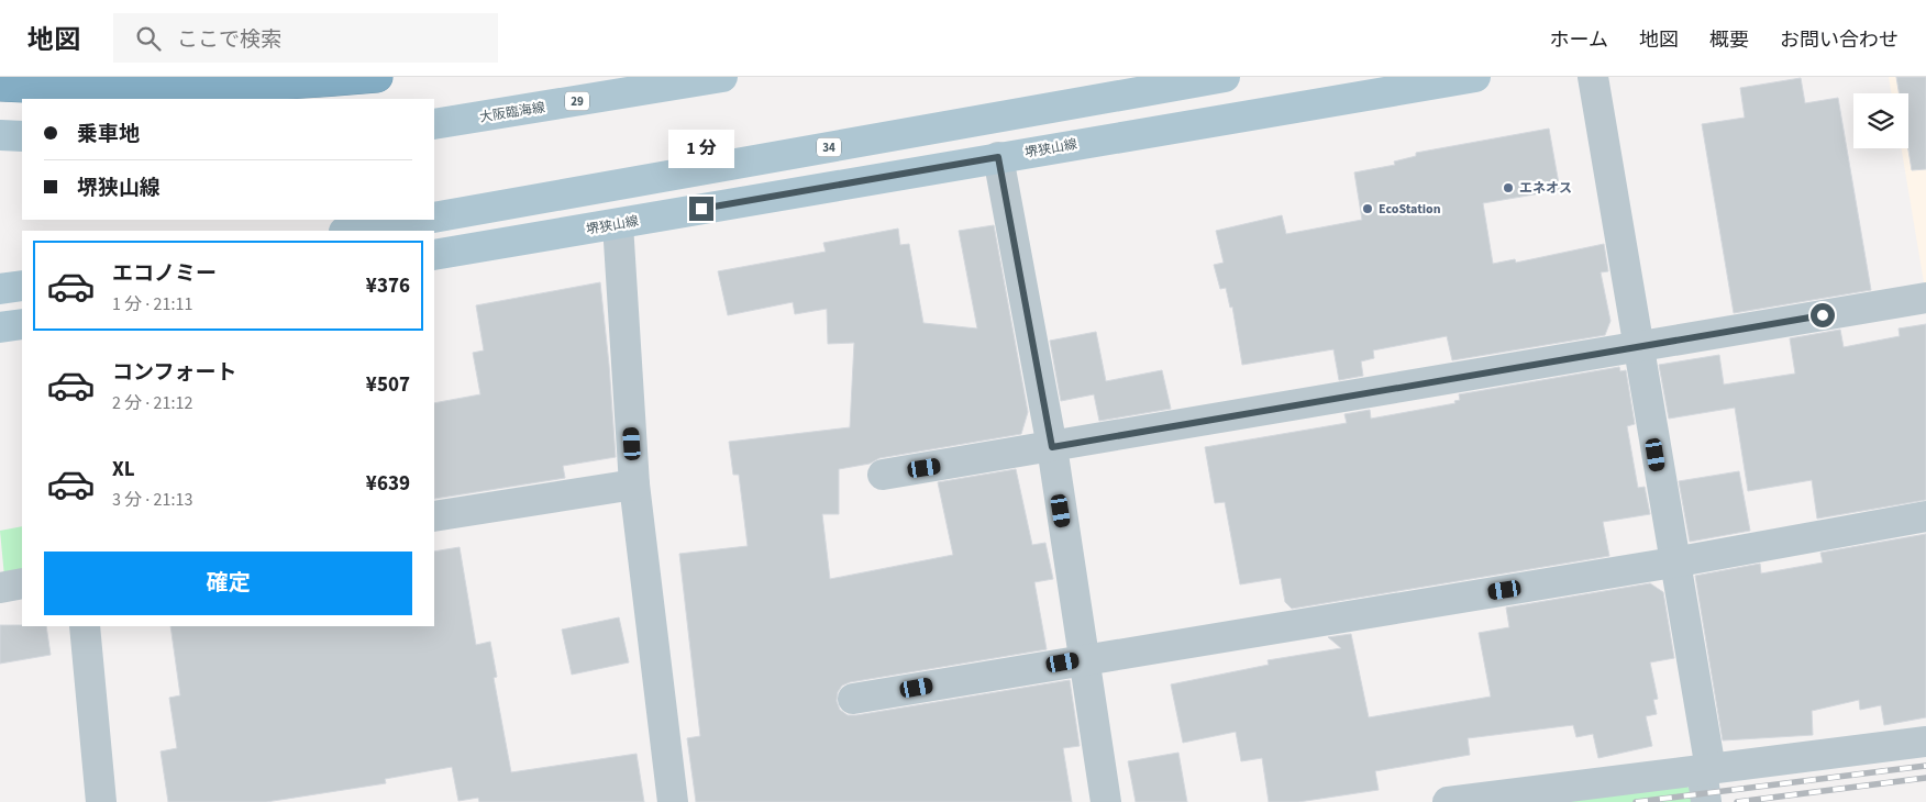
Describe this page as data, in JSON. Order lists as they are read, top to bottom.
{
  "streets": {
    "main road": [
      "29",
      "大阪臨海線",
      "34",
      "堺狭山線"
    ]
  },
  "places": ["エネオス", "EcoStation"],
  "page": {
    "header": "地図",
    "search": "ここで検索",
    "nav": [
      "ホーム",
      "地図",
      "概要",
      "お問い合わせ"
    ],
    "banner": ["乗車地", "堺狭山線"],
    "bubble": "1 分",
    "list": [
      {
        "name": "エコノミー",
        "note": "1 分 · 21:11",
        "value": "¥376"
      },
      {
        "name": "コンフォート",
        "note": "2 分 · 21:12",
        "value": "¥507"
      },
      {
        "name": "XL",
        "note": "3 分 · 21:13",
        "value": "¥639"
      }
    ],
    "buttons": "確定"
  }
}
